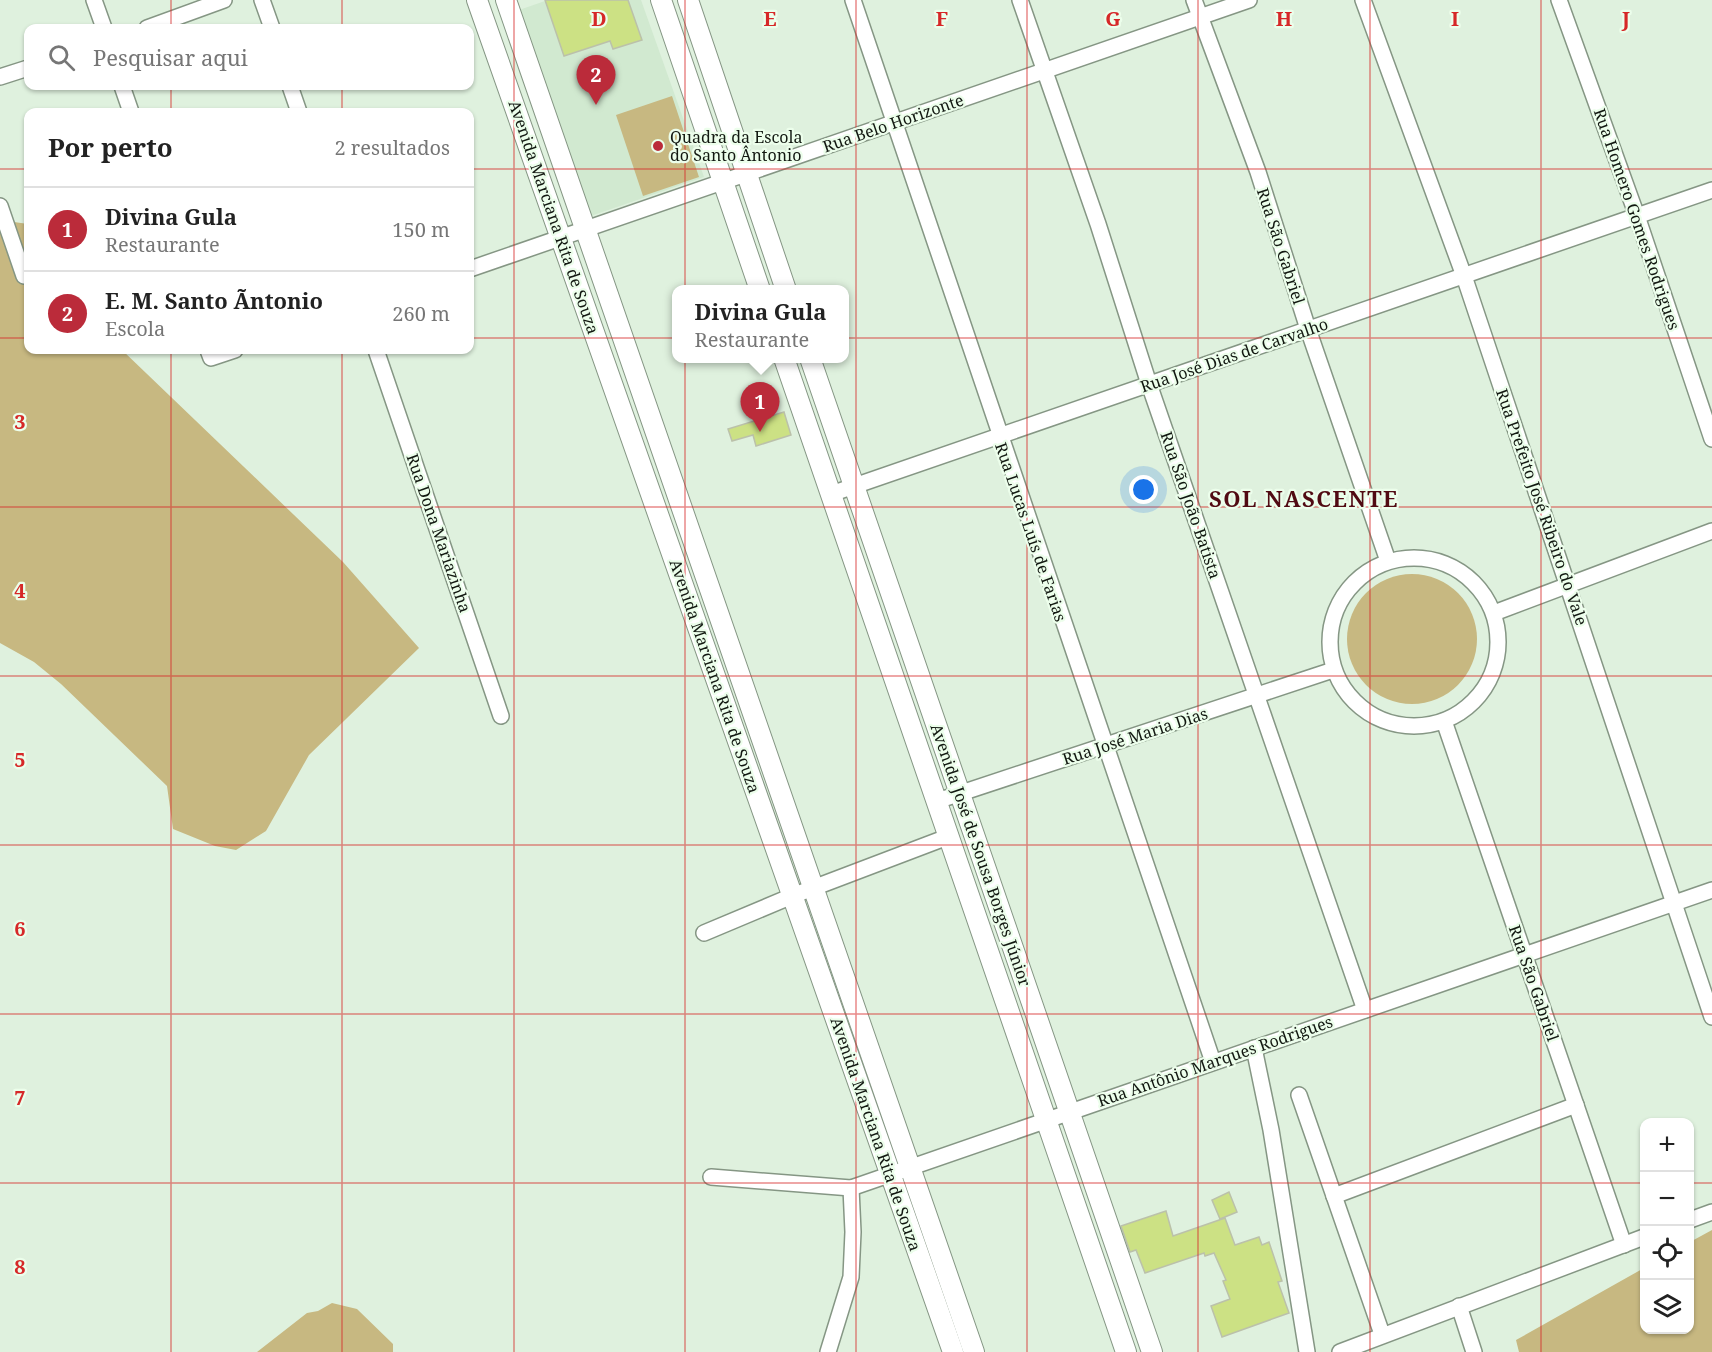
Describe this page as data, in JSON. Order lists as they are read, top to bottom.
{
  "streets": {
    "street": [
      "Rua Belo Horizonte",
      "Avenida Marciana Rita de Souza",
      "Rua Homero Gomes Rodrigues",
      "Rua São Gabriel",
      "Rua José Dias de Carvalho",
      "Rua São João Batista",
      "Rua Prefeito José Ribeiro do Vale",
      "Rua Lucas Luís de Farias",
      "Rua Dona Mariazinha",
      "Rua José Maria Dias",
      "Avenida José de Sousa Borges Júnior",
      "Rua Antônio Marques Rodrigues"
    ]
  },
  "crossings": [
    ["Rua Belo Horizonte", "Avenida Marciana Rita de Souza"],
    ["Rua Belo Horizonte", "Rua São Gabriel"],
    ["Rua Belo Horizonte", "Rua São João Batista"],
    ["Rua Belo Horizonte", "Rua Lucas Luís de Farias"],
    ["Avenida Marciana Rita de Souza", "Rua Antônio Marques Rodrigues"],
    ["Rua Homero Gomes Rodrigues", "Rua José Dias de Carvalho"],
    ["Rua São Gabriel", "Rua José Dias de Carvalho"],
    ["Rua São Gabriel", "Rua José Maria Dias"],
    ["Rua São Gabriel", "Rua Antônio Marques Rodrigues"],
    ["Rua José Dias de Carvalho", "Rua São João Batista"],
    ["Rua José Dias de Carvalho", "Rua Prefeito José Ribeiro do Vale"],
    ["Rua José Dias de Carvalho", "Rua Lucas Luís de Farias"],
    ["Rua José Dias de Carvalho", "Avenida José de Sousa Borges Júnior"],
    ["Rua São João Batista", "Rua José Maria Dias"],
    ["Rua São João Batista", "Rua Antônio Marques Rodrigues"],
    ["Rua Prefeito José Ribeiro do Vale", "Rua Antônio Marques Rodrigues"],
    ["Rua Lucas Luís de Farias", "Rua José Maria Dias"],
    ["Rua Lucas Luís de Farias", "Rua Antônio Marques Rodrigues"],
    ["Rua José Maria Dias", "Avenida José de Sousa Borges Júnior"],
    ["Avenida José de Sousa Borges Júnior", "Rua Antônio Marques Rodrigues"]
  ],
  "districts": ["SOL NASCENTE"],
  "places": ["Quadra da Escola do Santo Ântonio"],
  "page": {
    "search": "Pesquisar aqui",
    "pins": ["2", "1"],
    "heading": ["Por perto", "2 resultados"],
    "list": [
      {
        "mark": "1",
        "name": "Divina Gula",
        "note": "Restaurante",
        "value": "150 m"
      },
      {
        "mark": "2",
        "name": "E. M. Santo Ãntonio",
        "note": "Escola",
        "value": "260 m"
      }
    ],
    "popup": ["Divina Gula", "Restaurante"],
    "map_buttons": ["+", "−"]
  },
  "grid": {
    "columns": [
      "D",
      "E",
      "F",
      "G",
      "H",
      "I",
      "J"
    ],
    "rows": [
      "3",
      "4",
      "5",
      "6",
      "7",
      "8"
    ]
  }
}
